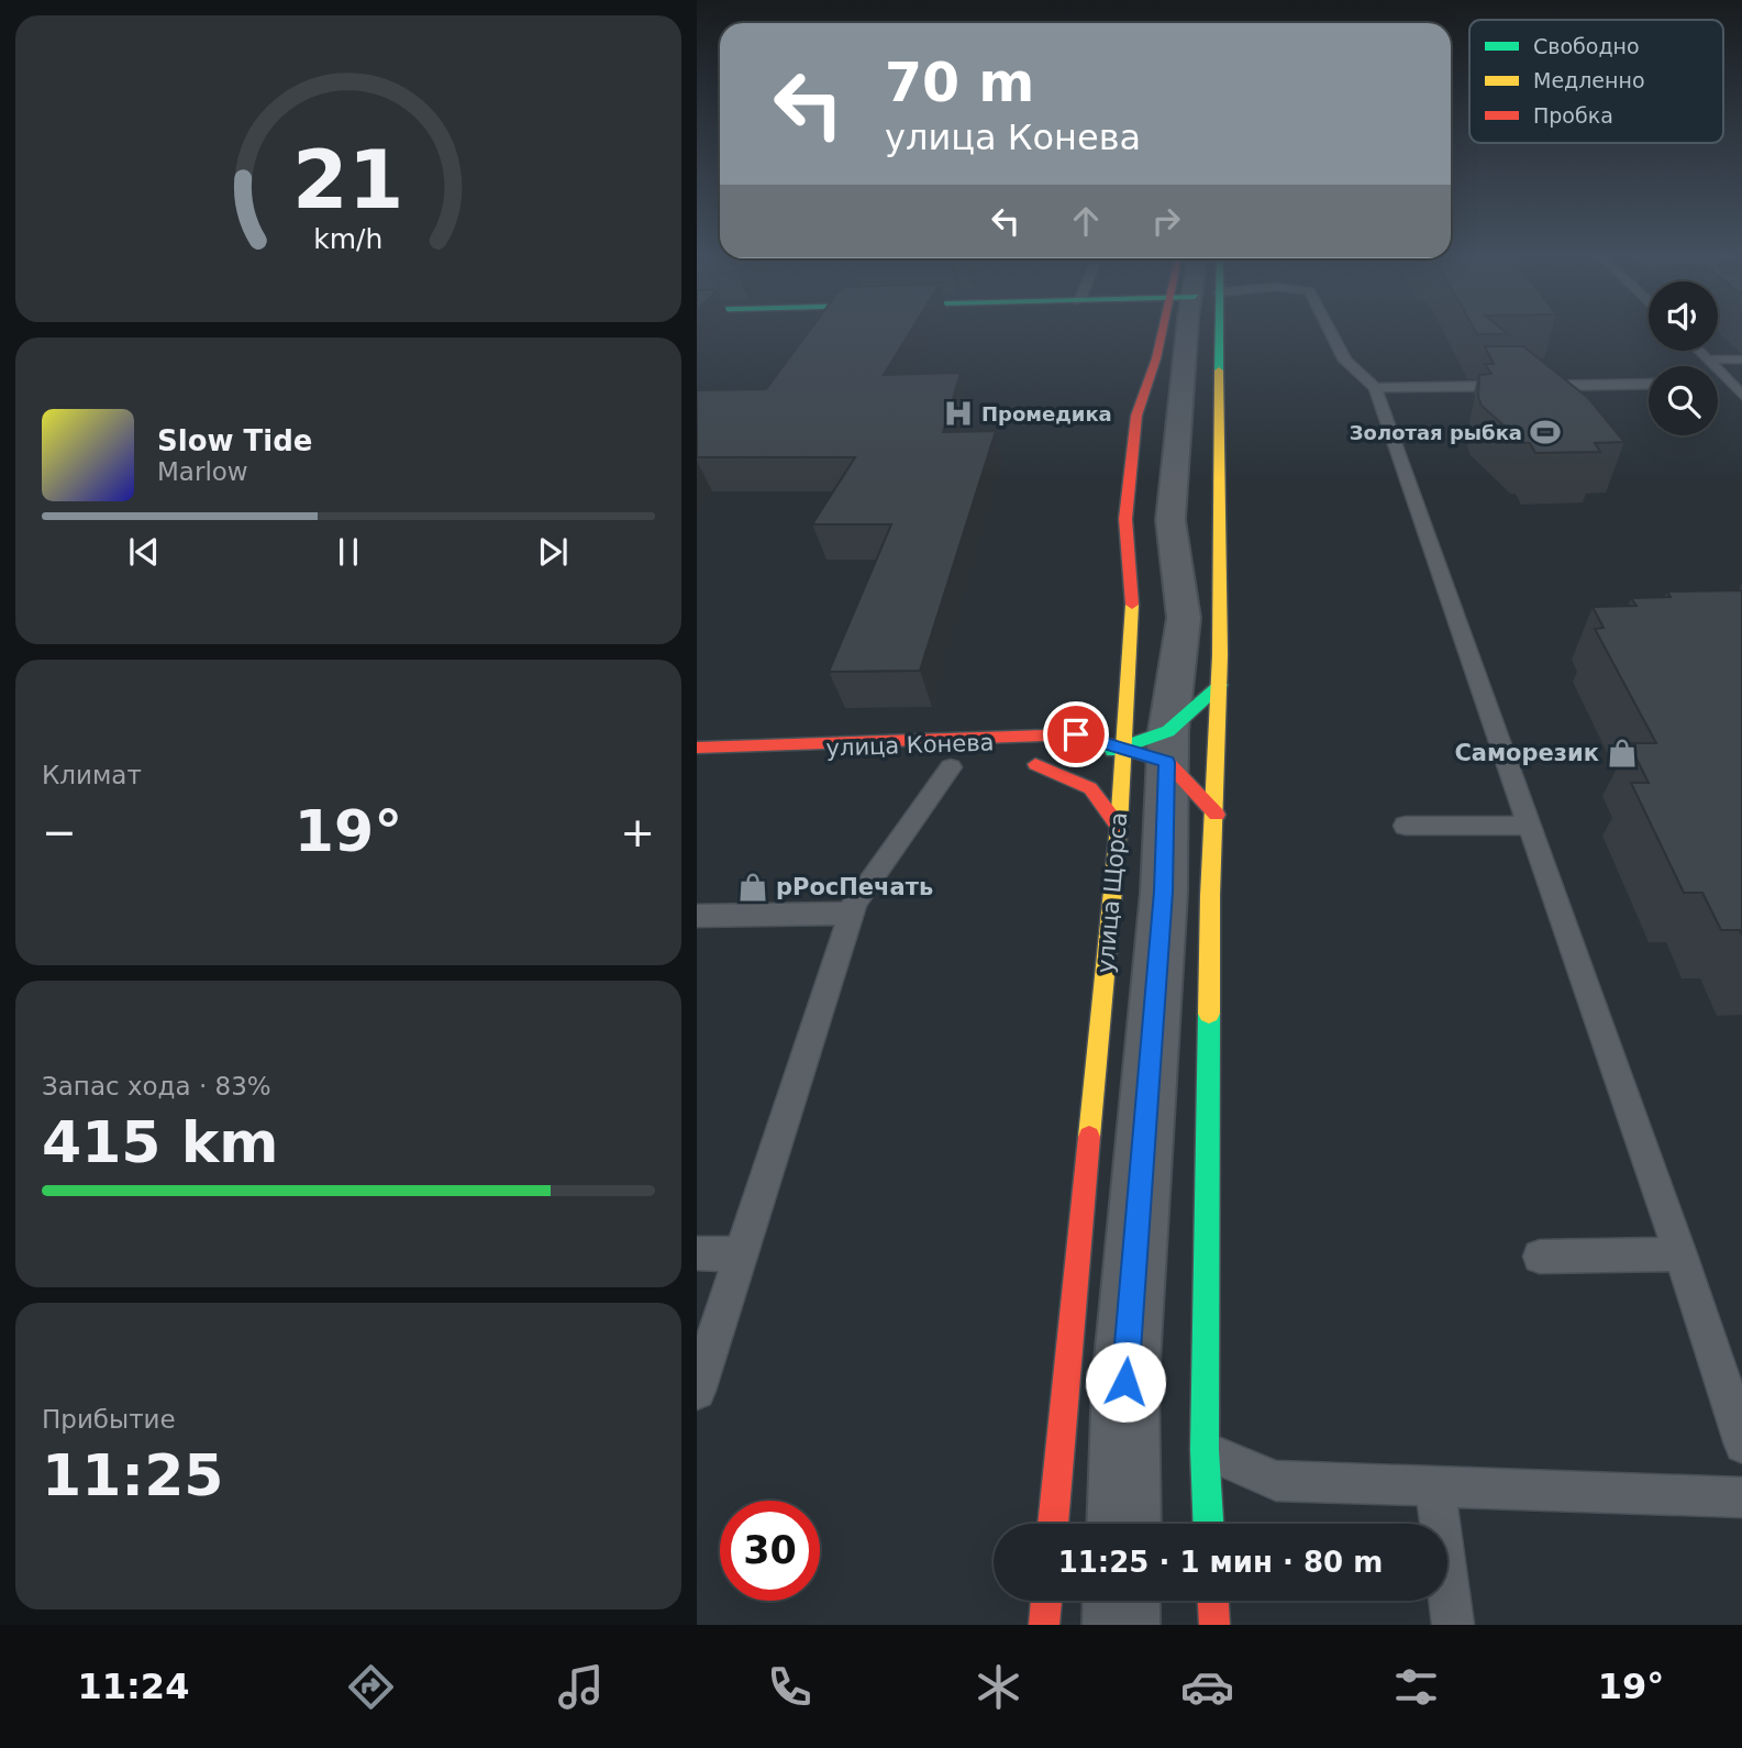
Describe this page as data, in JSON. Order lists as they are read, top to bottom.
{
  "streets": {
    "main road": ["улица Конева", "улица Щорса"]
  },
  "crossings": [
    ["улица Конева", "улица Щорса"]
  ],
  "places": {
    "hospital": ["Промедика"],
    "sports": ["Золотая рыбка"],
    "shop": ["Саморезик", "рРосПечать"]
  },
  "legend": ["Свободно", "Медленно", "Пробка"],
  "page": {
    "turn": ["70 m", "улица Конева"],
    "song": ["Slow Tide", "Marlow"],
    "tile": [
      "Климат",
      ["Запас хода · 83%", "415 km"],
      ["Прибытие", "11:25"]
    ],
    "heat": ["−", "19°", "+"],
    "limit": "30",
    "trip": "11:25 · 1 мин · 80 m",
    "tabs": ["11:24", "19°"],
    "gauge": ["21", "km/h"]
  }
}
